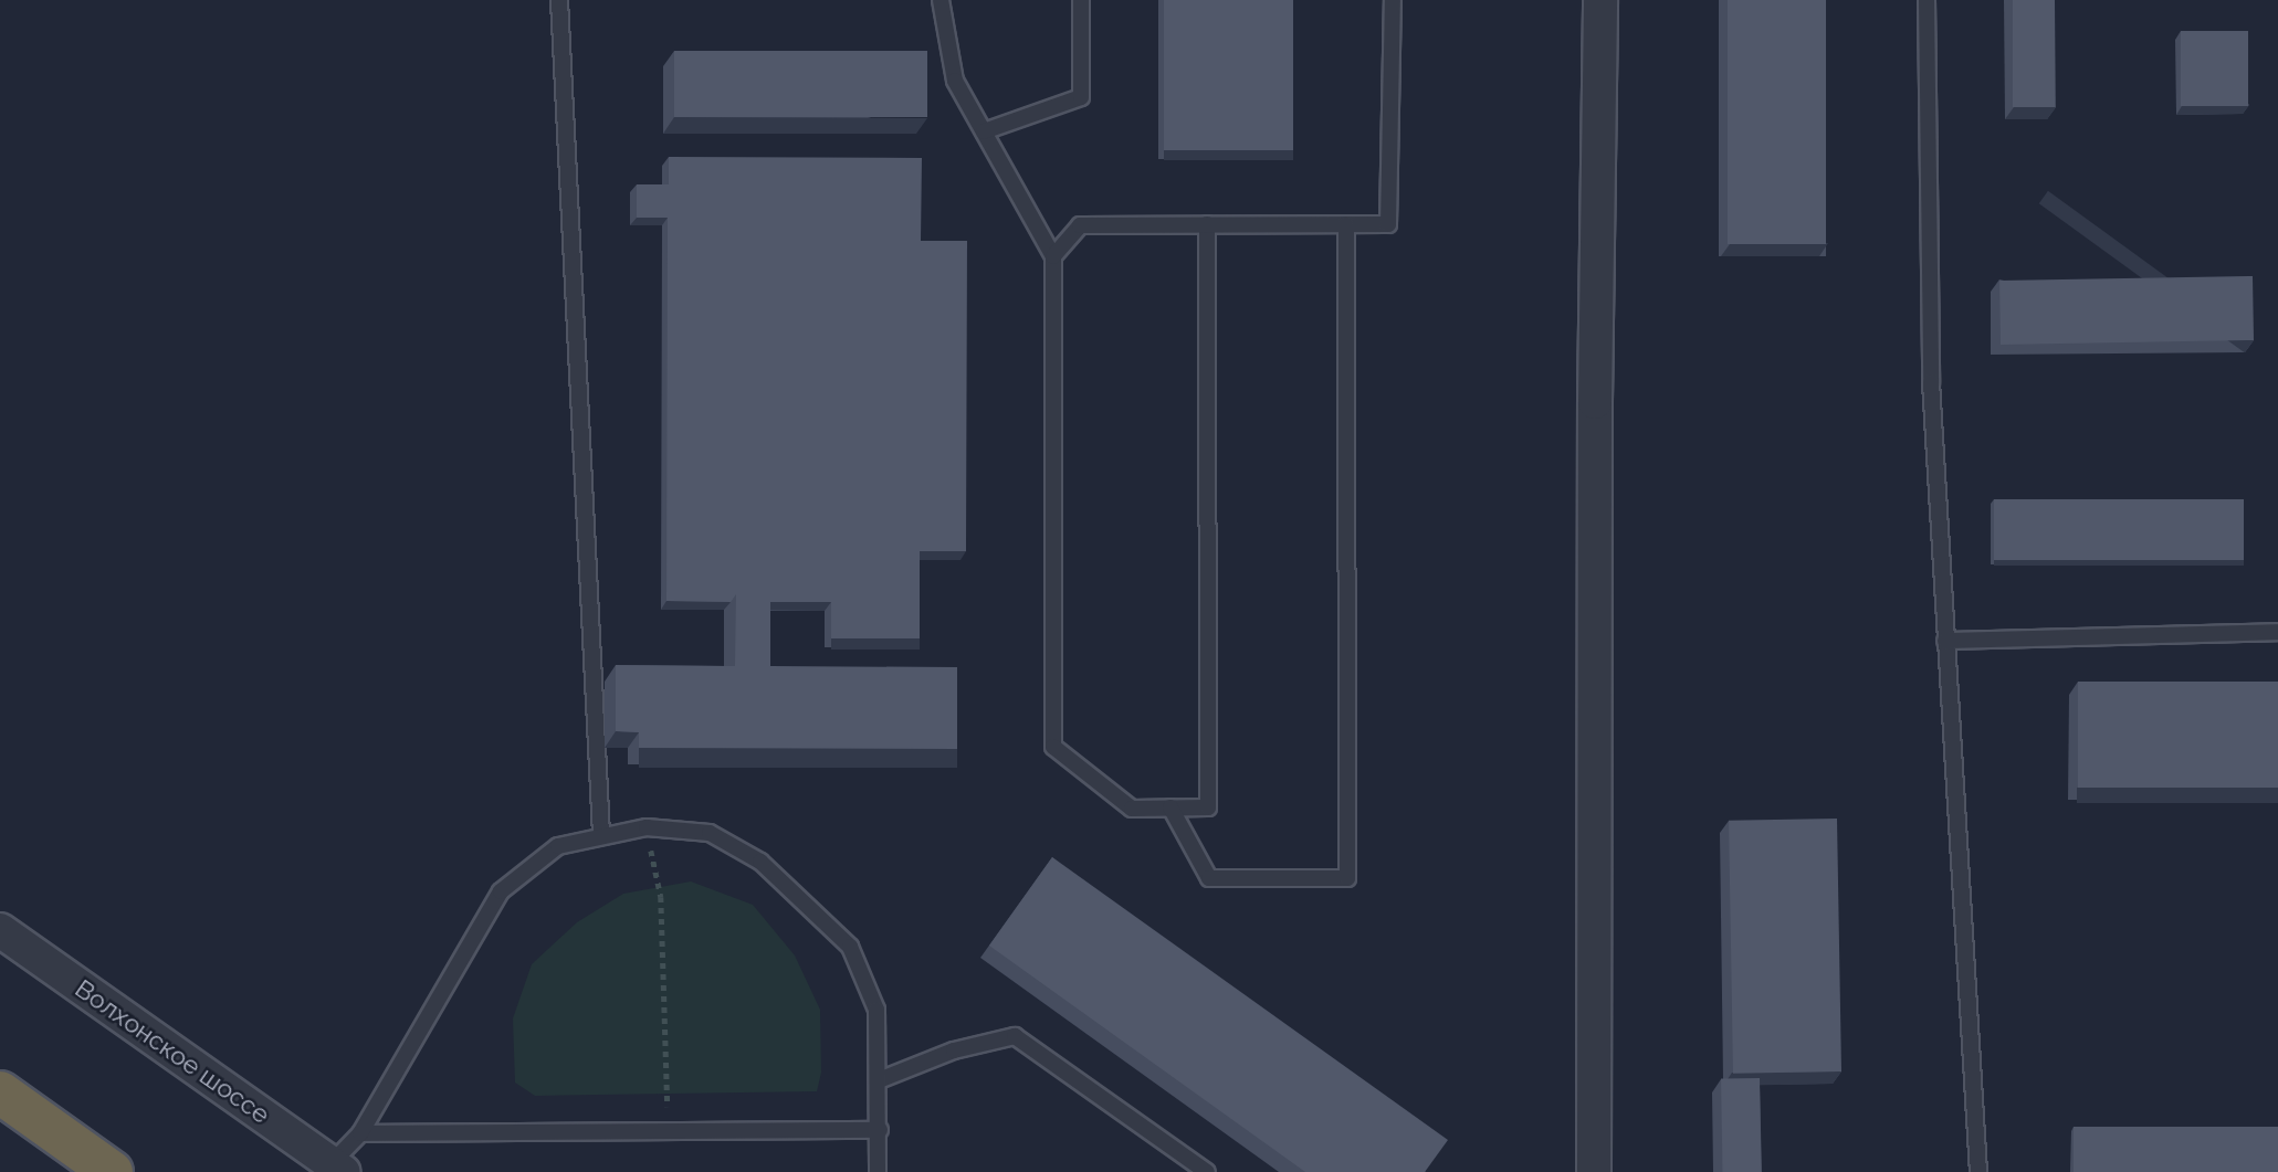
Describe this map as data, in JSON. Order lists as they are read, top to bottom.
{
  "streets": {
    "street": ["Волхонское шоссе"]
  }
}
